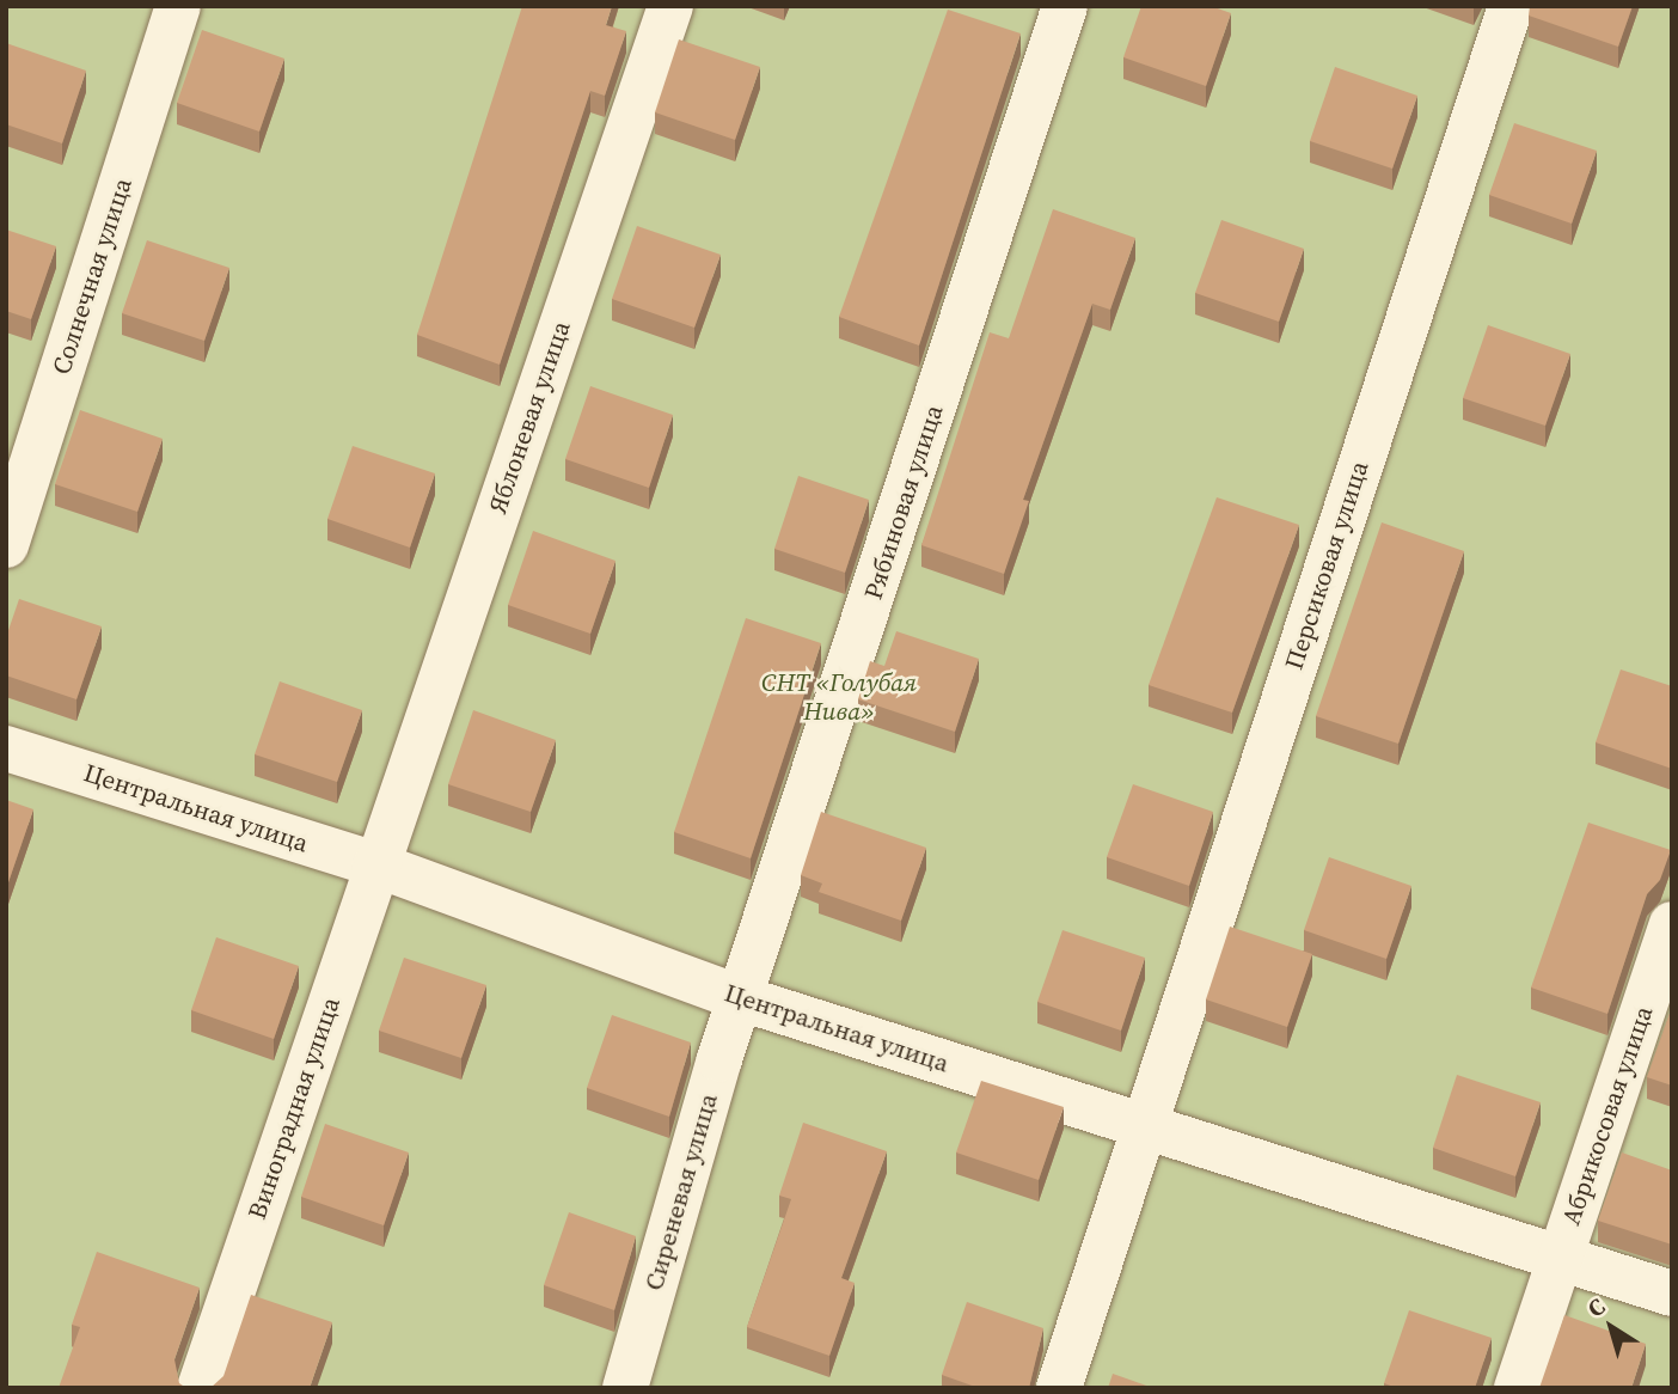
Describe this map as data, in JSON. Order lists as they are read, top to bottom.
{
  "streets": {
    "street": [
      "Солнечная улица",
      "Яблоневая улица",
      "Рябиновая улица",
      "Персиковая улица",
      "Центральная улица",
      "Виноградная улица",
      "Абрикосовая улица",
      "Сиреневая улица"
    ]
  },
  "crossings": [
    ["Яблоневая улица", "Центральная улица"],
    ["Яблоневая улица", "Виноградная улица"],
    ["Рябиновая улица", "Центральная улица"],
    ["Рябиновая улица", "Сиреневая улица"],
    ["Персиковая улица", "Центральная улица"],
    ["Центральная улица", "Виноградная улица"],
    ["Центральная улица", "Абрикосовая улица"],
    ["Центральная улица", "Сиреневая улица"]
  ],
  "parks": ["СНТ «Голубая Нива»"],
  "north": "top left"
}
